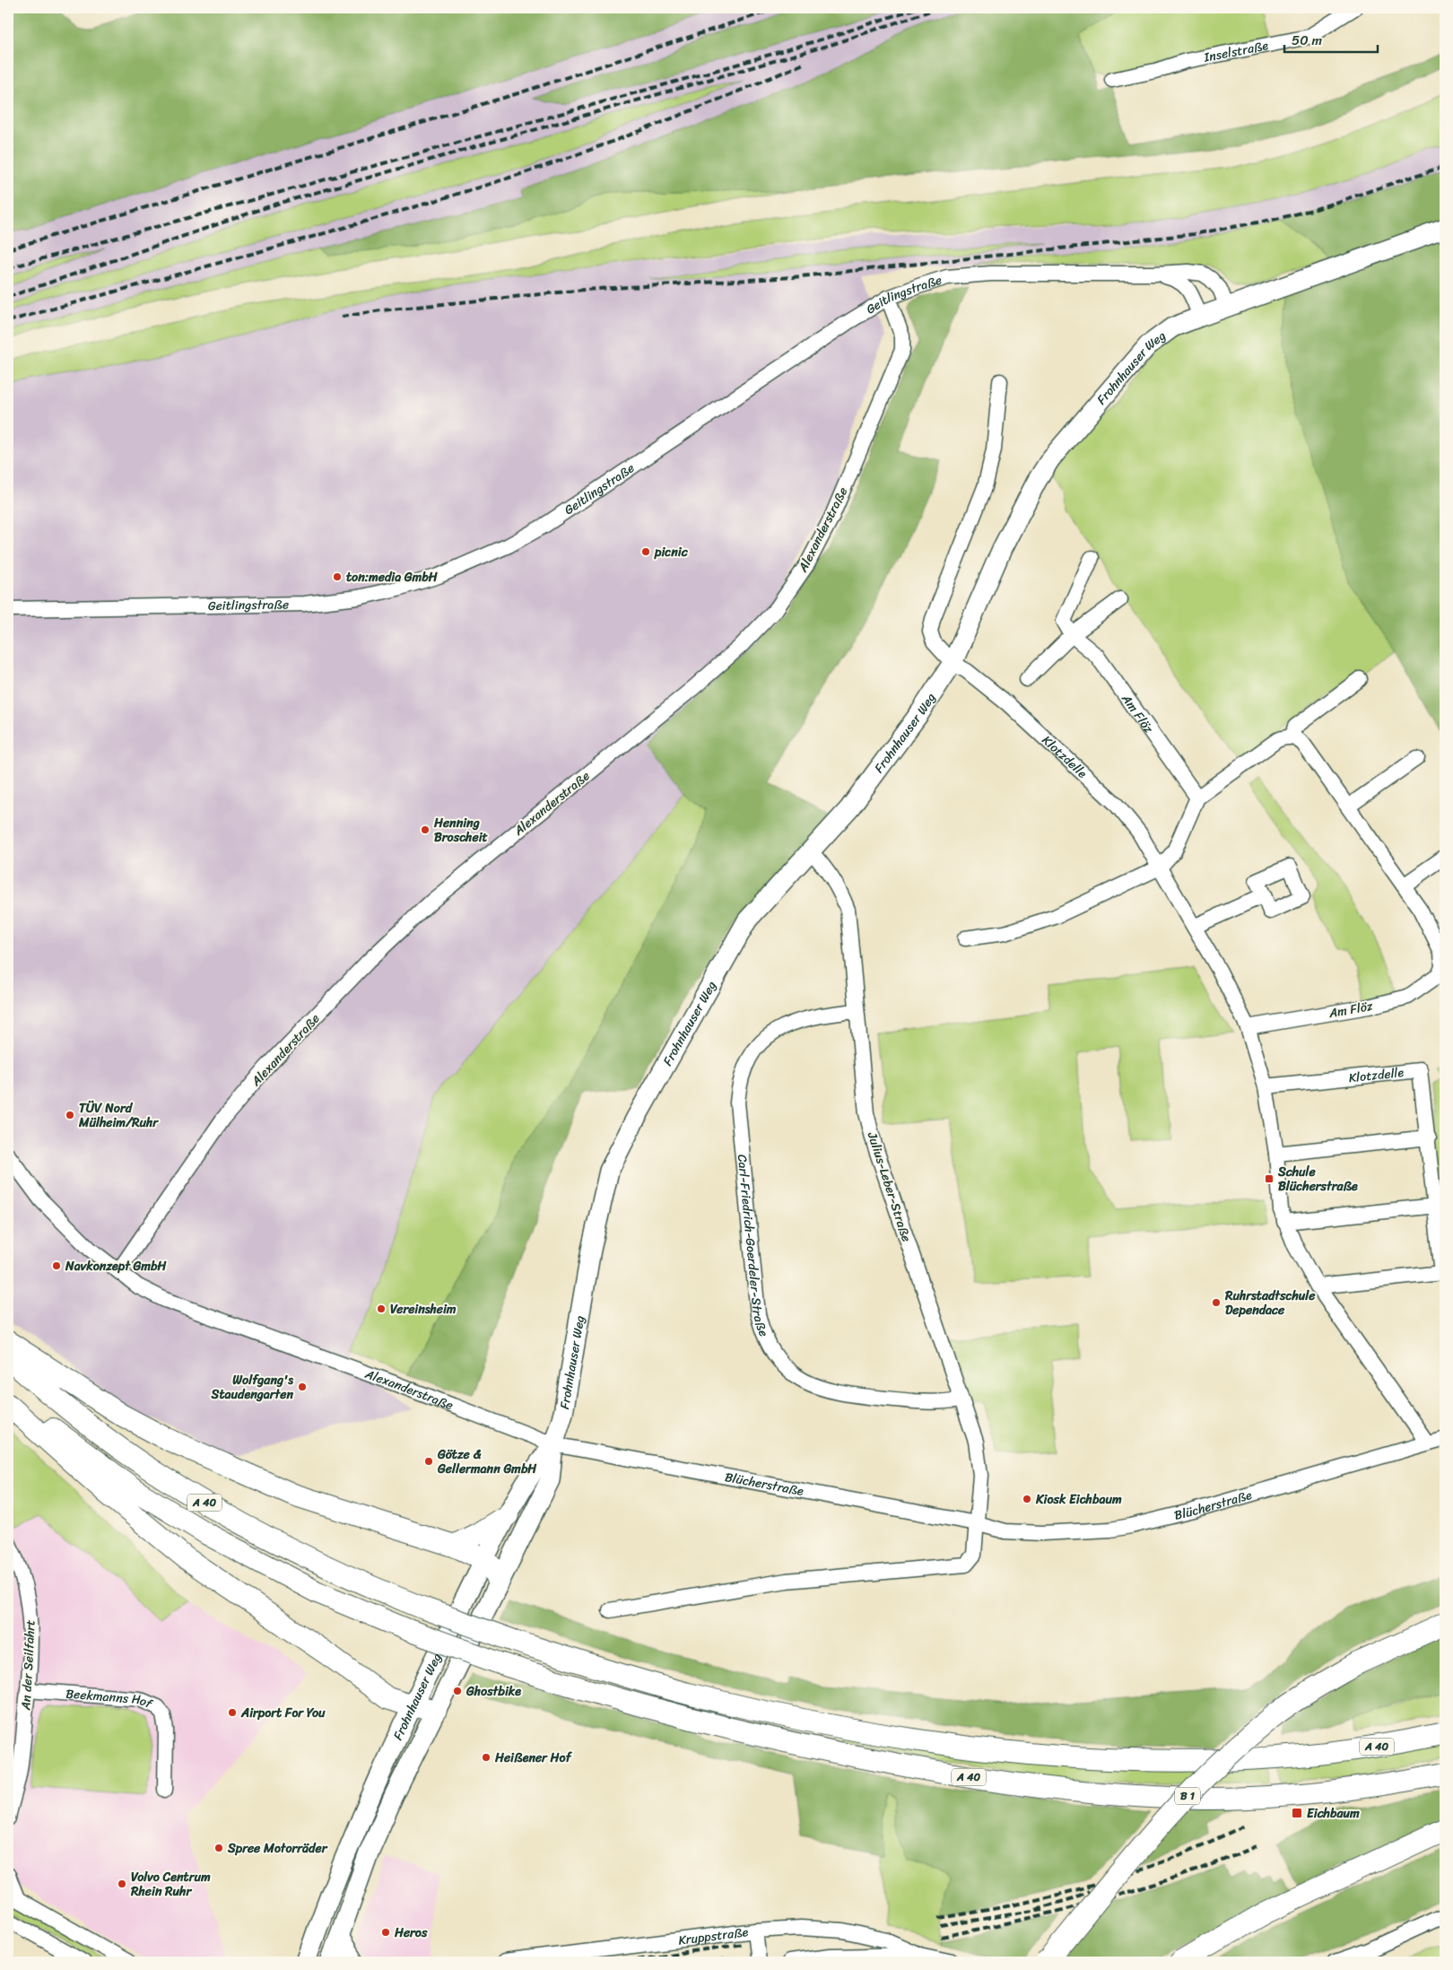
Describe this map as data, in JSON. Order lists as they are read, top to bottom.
{
  "streets": {
    "highway": ["A 40", "B 1"],
    "main road": ["Frohnhauser Weg"],
    "street": [
      "Inselstraße",
      "Geitlingstraße",
      "Alexanderstraße",
      "Am Flöz",
      "Klotzdelle",
      "Julius-Leber-Straße",
      "Carl-Friedrich-Goerdeler-Straße",
      "Blücherstraße",
      "An der Seilfahrt",
      "Beekmanns Hof",
      "Kruppstraße"
    ]
  },
  "crossings": [
    ["Geitlingstraße", "Frohnhauser Weg"],
    ["Geitlingstraße", "Alexanderstraße"],
    ["Frohnhauser Weg", "Alexanderstraße"],
    ["Frohnhauser Weg", "Klotzdelle"],
    ["Frohnhauser Weg", "Julius-Leber-Straße"],
    ["Frohnhauser Weg", "Blücherstraße"],
    ["Alexanderstraße", "Blücherstraße"],
    ["Am Flöz", "Klotzdelle"],
    ["Klotzdelle", "Blücherstraße"],
    ["Julius-Leber-Straße", "Carl-Friedrich-Goerdeler-Straße"],
    ["Julius-Leber-Straße", "Blücherstraße"],
    ["An der Seilfahrt", "Beekmanns Hof"]
  ],
  "places": {
    "other": [
      "picnic",
      "ton:media GmbH",
      "Henning Broscheit",
      "TÜV Nord Mülheim/Ruhr",
      "Navkonzept GmbH",
      "Ruhrstadtschule Dependace",
      "Vereinsheim",
      "Wolfgang's Staudengarten",
      "Götze & Gellermann GmbH",
      "Kiosk Eichbaum",
      "Ghostbike",
      "Airport For You",
      "Heißener Hof",
      "Spree Motorräder",
      "Volvo Centrum Rhein Ruhr",
      "Heros"
    ],
    "transit": ["Schule Blücherstraße", "Eichbaum"]
  },
  "scale_bar": "50 m"
}
